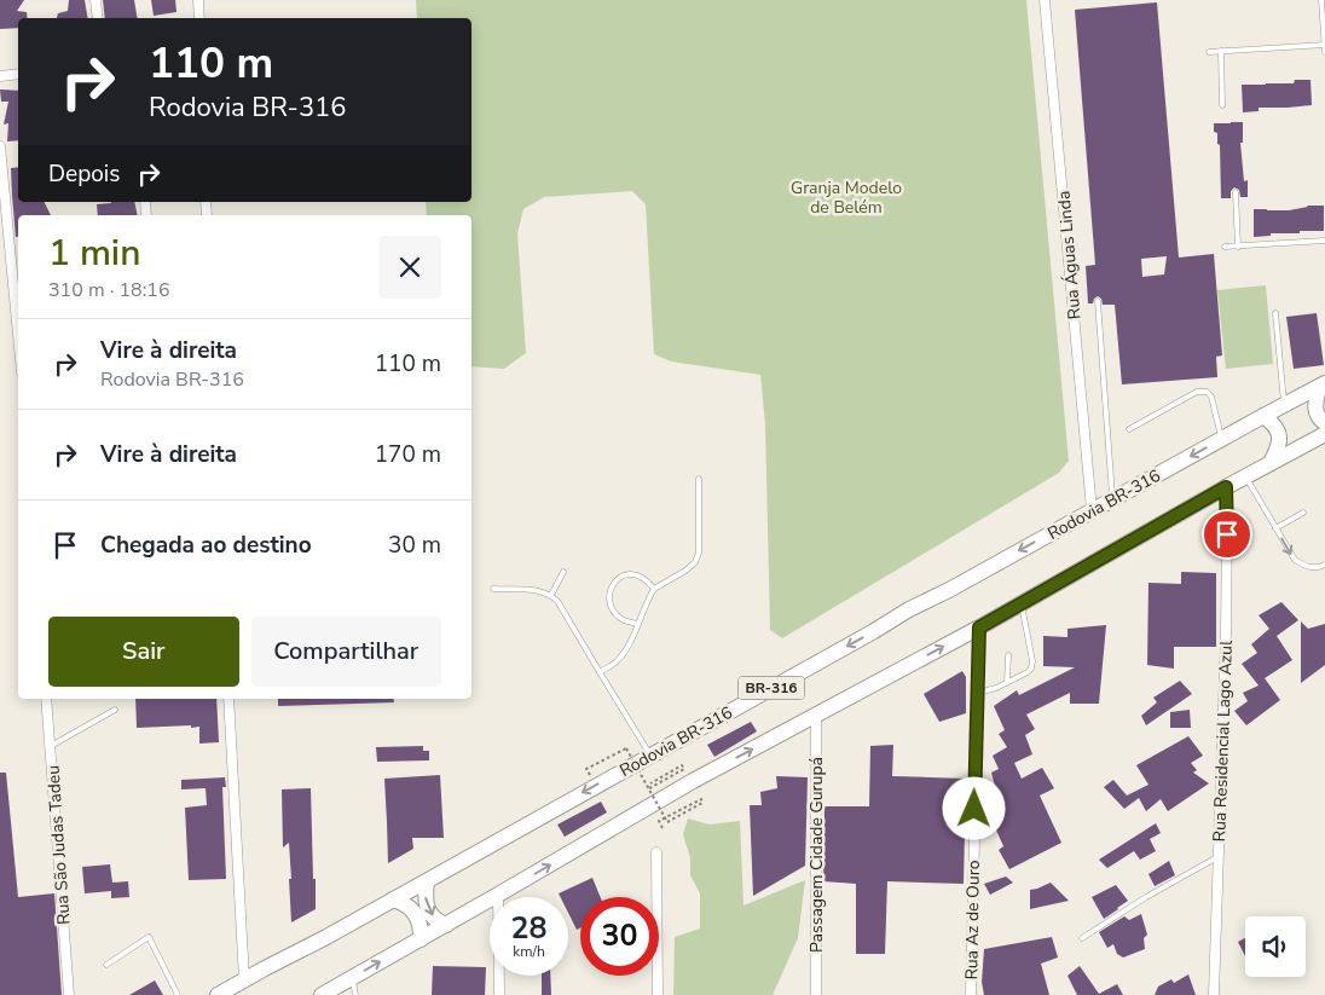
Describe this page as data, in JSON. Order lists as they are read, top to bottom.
{
  "streets": {
    "highway": ["Rodovia BR-316", "BR-316"],
    "street": [
      "Rua Águas Linda",
      "Rua Residencial Lago Azul",
      "Rua São Judas Tadeu",
      "Passagem Cidade Gurupá",
      "Rua Az de Ouro"
    ]
  },
  "crossings": [
    ["Rua Águas Linda", "Rodovia BR-316"],
    ["BR-316", "Rua Residencial Lago Azul"],
    ["BR-316", "Passagem Cidade Gurupá"],
    ["BR-316", "Rua Az de Ouro"]
  ],
  "parks": ["Granja Modelo de Belém"],
  "page": {
    "turn": ["110 m", "Rodovia BR-316"],
    "then": "Depois",
    "heading": ["1 min", "310 m · 18:16"],
    "list": [
      {
        "name": "Vire à direita",
        "note": "Rodovia BR-316",
        "value": "110 m"
      },
      {
        "name": "Vire à direita",
        "value": "170 m"
      },
      {
        "name": "Chegada ao destino",
        "value": "30 m"
      }
    ],
    "buttons": ["Sair", "Compartilhar"],
    "speed": "28 km/h",
    "limit": "30"
  }
}
